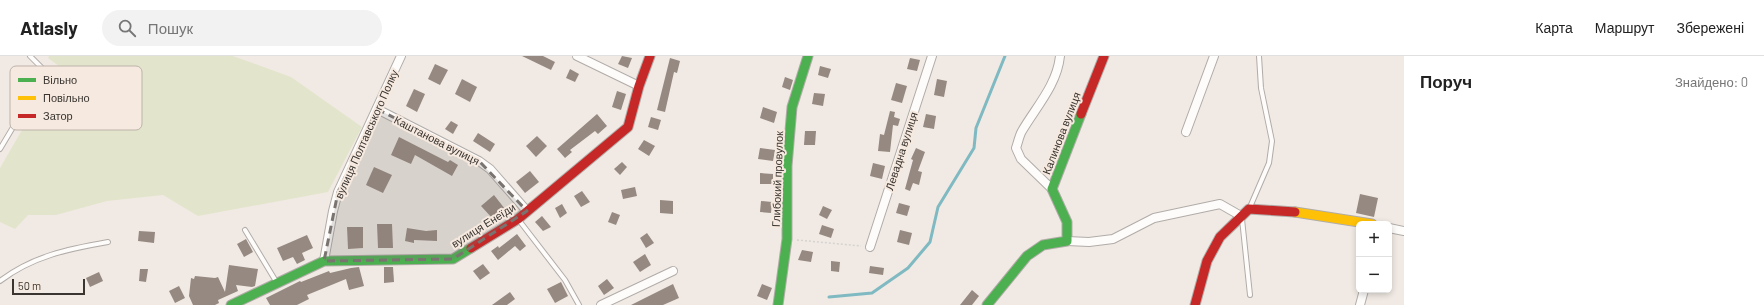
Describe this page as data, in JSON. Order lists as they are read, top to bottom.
{
  "streets": {
    "street": [
      "Калинова вулиця",
      "вулиця Полтавського Полку",
      "Каштанова вулиця",
      "Левадна вулиця",
      "Глибокий провулок",
      "вулиця Енеїди"
    ]
  },
  "crossings": [
    ["вулиця Полтавського Полку", "Каштанова вулиця"],
    ["вулиця Полтавського Полку", "вулиця Енеїди"],
    ["Каштанова вулиця", "вулиця Енеїди"]
  ],
  "legend": ["Вільно", "Повільно", "Затор"],
  "scale_bar": "50 m",
  "page": {
    "header": "Atlasly",
    "search": "Пошук",
    "nav": ["Карта", "Маршрут", "Збережені"],
    "heading": ["Поруч", "Знайдено: 0"],
    "map_buttons": ["+", "−"],
    "scale": "50 m"
  }
}
